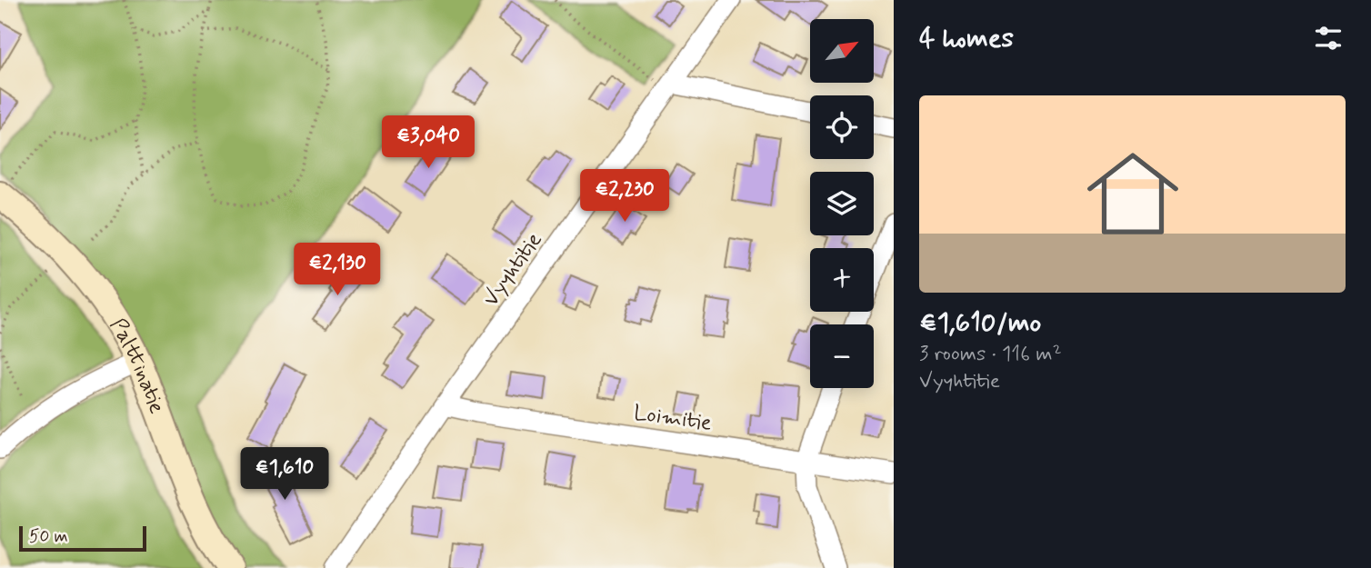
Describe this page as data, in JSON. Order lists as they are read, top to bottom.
{
  "streets": {
    "street": ["Vyyhtitie", "Palttinatie", "Loimitie"]
  },
  "crossings": [
    ["Vyyhtitie", "Loimitie"]
  ],
  "scale_bar": "50 m",
  "north": "top right",
  "page": {
    "heading": "4 homes",
    "map_buttons": ["+", "−"],
    "list": [
      {
        "name": "€1,610/mo",
        "note": "3 rooms · 116 m² · Vyyhtitie"
      }
    ],
    "price": [
      "€3,040",
      "€2,230",
      "€2,130",
      "€1,610"
    ],
    "scale": "50 m"
  }
}
